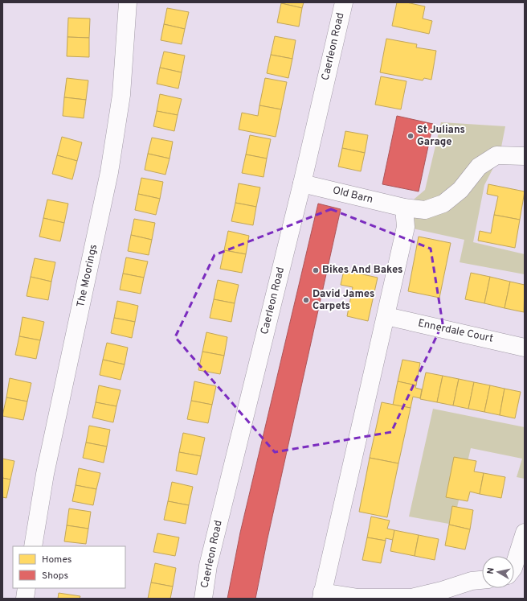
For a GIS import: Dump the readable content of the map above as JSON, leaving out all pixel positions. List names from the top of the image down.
{
  "streets": {
    "street": [
      "Caerleon Road",
      "Old Barn",
      "The Moorings",
      "Ennerdale Court"
    ]
  },
  "crossings": [
    ["Caerleon Road", "Old Barn"]
  ],
  "places": ["St Julians Garage", "Bikes And Bakes", "David James Carpets"],
  "legend": ["Homes", "Shops"],
  "north": "left"
}
